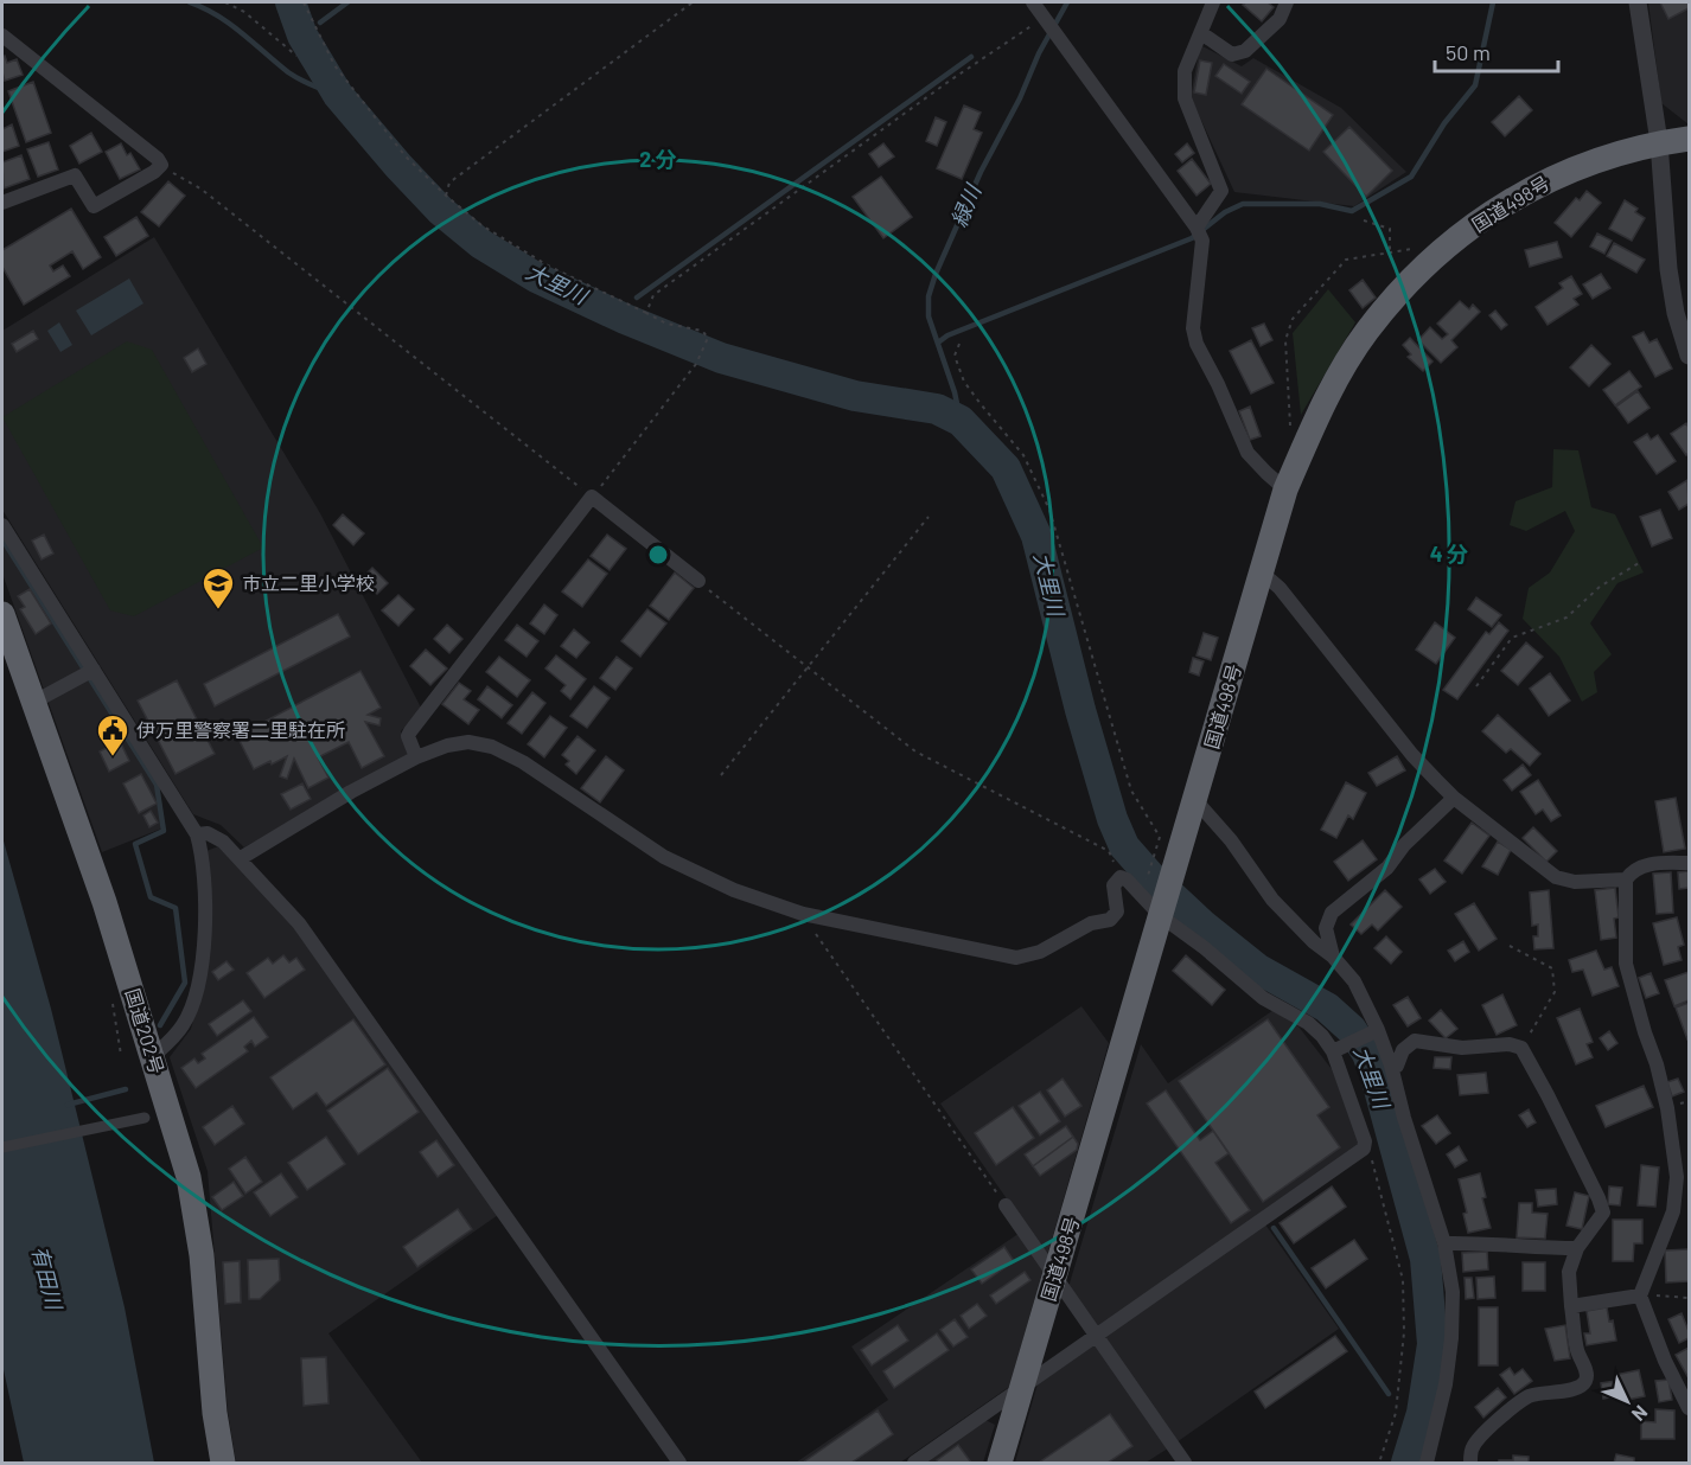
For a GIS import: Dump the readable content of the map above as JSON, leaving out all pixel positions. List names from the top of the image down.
{
  "streets": {
    "highway": ["国道498号", "国道202号"]
  },
  "water": ["緑川", "大里川", "有田川"],
  "places": {
    "school or university": ["市立二里小学校"],
    "public building": ["伊万里警察署二里駐在所"]
  },
  "scale_bar": "50 m",
  "north": "bottom right",
  "rings": ["2 分", "4 分"]
}
